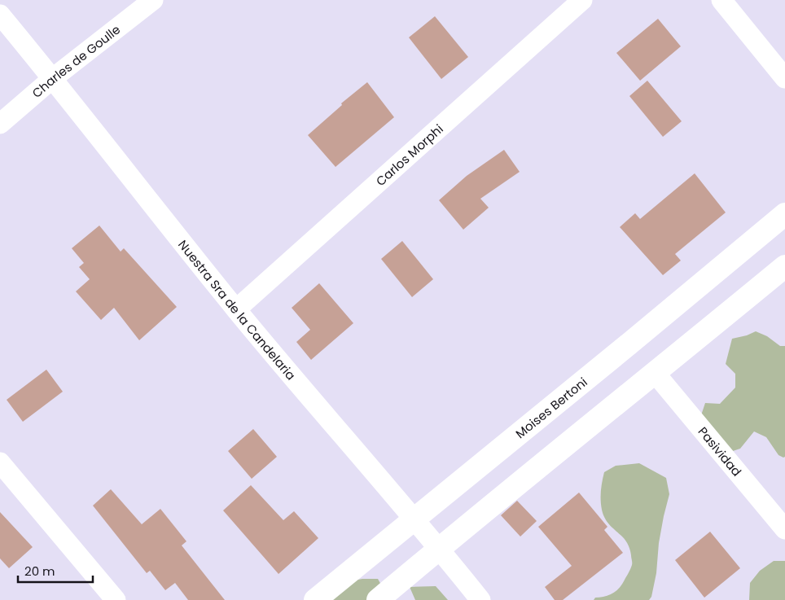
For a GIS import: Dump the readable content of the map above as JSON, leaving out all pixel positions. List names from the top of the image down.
{
  "streets": {
    "street": [
      "Charles de Goulle",
      "Carlos Morphi",
      "Nuestra Sra de la Candelaria",
      "Moises Bertoni",
      "Pasividad"
    ]
  },
  "crossings": [
    ["Charles de Goulle", "Nuestra Sra de la Candelaria"],
    ["Carlos Morphi", "Nuestra Sra de la Candelaria"],
    ["Nuestra Sra de la Candelaria", "Moises Bertoni"]
  ],
  "scale_bar": "20 m"
}
